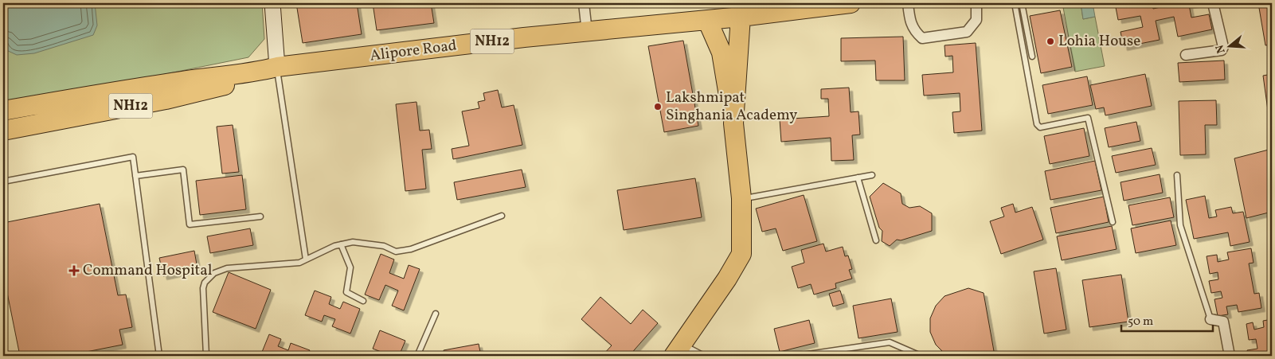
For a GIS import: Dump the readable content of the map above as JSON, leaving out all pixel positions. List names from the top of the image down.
{
  "streets": {
    "highway": ["NH12", "Alipore Road"]
  },
  "crossings": [
    ["NH12", "Alipore Road"]
  ],
  "places": {
    "other": ["Lohia House", "Lakshmipat Singhania Academy"],
    "health": ["Command Hospital"]
  },
  "scale_bar": "50 m",
  "north": "left"
}
